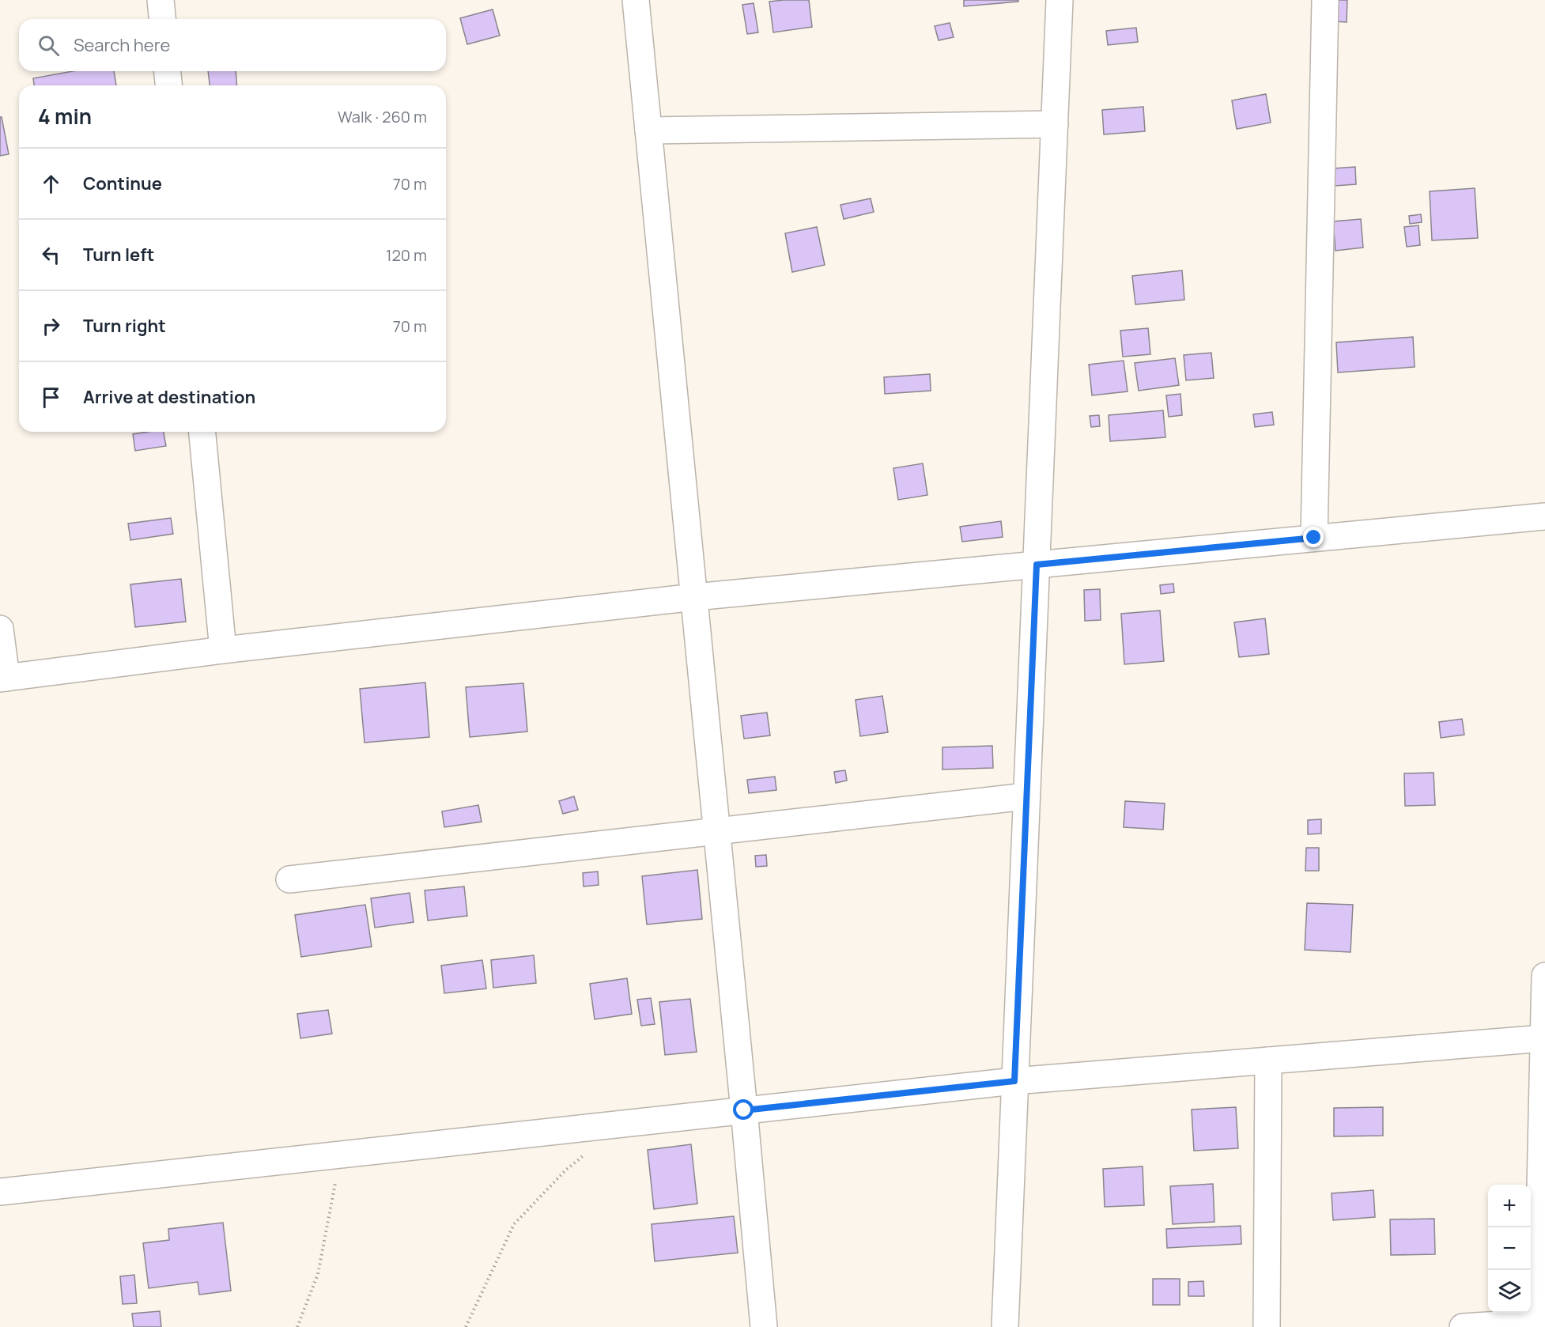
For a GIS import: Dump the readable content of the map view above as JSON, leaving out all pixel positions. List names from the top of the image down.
{
  "page": {
    "search": "Search here",
    "heading": ["4 min", "Walk · 260 m"],
    "list": [
      ["Continue", "70 m"],
      ["Turn left", "120 m"],
      ["Turn right", "70 m"],
      "Arrive at destination"
    ],
    "map_buttons": ["+", "−"]
  }
}
